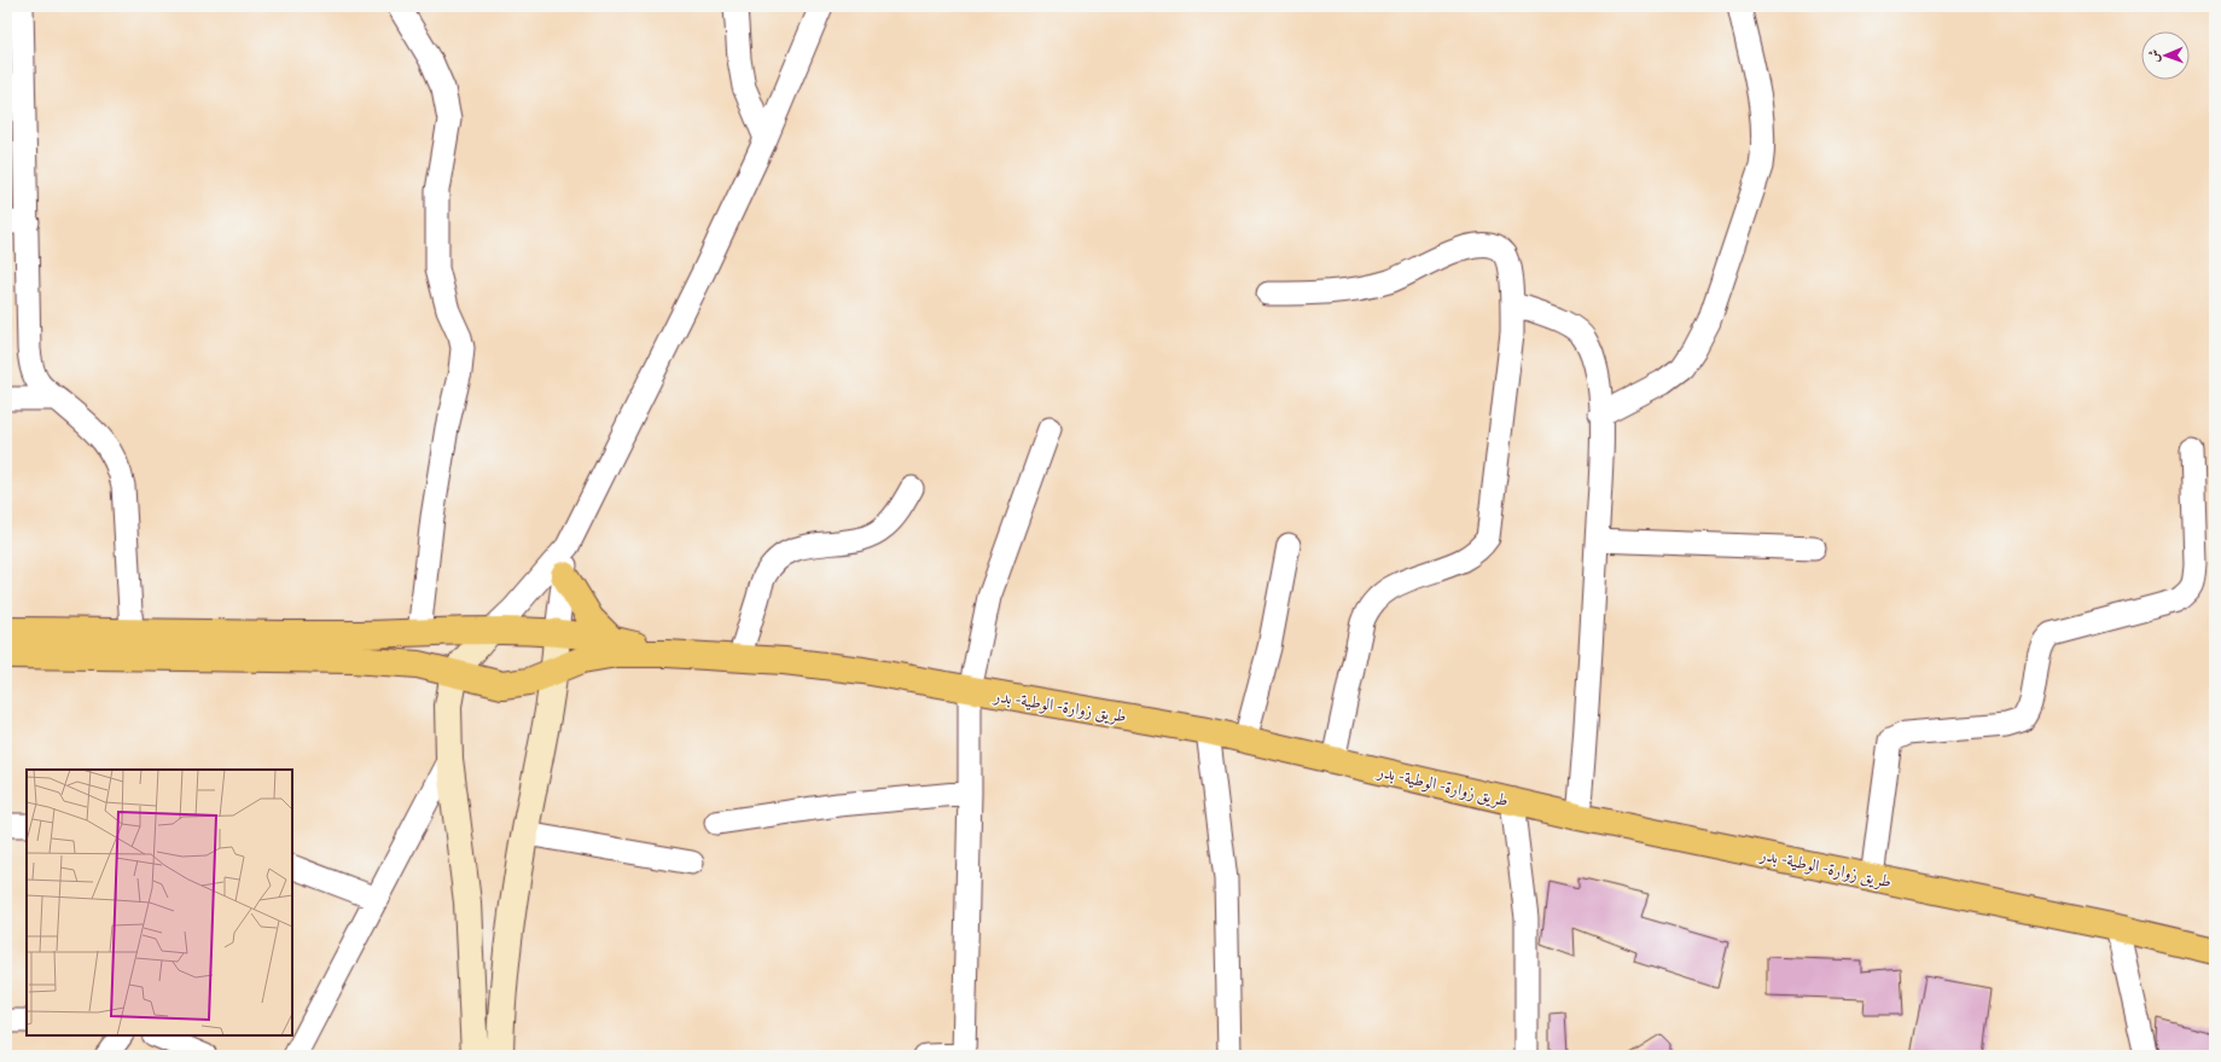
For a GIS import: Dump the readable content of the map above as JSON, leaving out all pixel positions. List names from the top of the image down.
{
  "streets": {
    "highway": ["طريق زوارة- الوطية- بدر"]
  },
  "north": "left"
}
